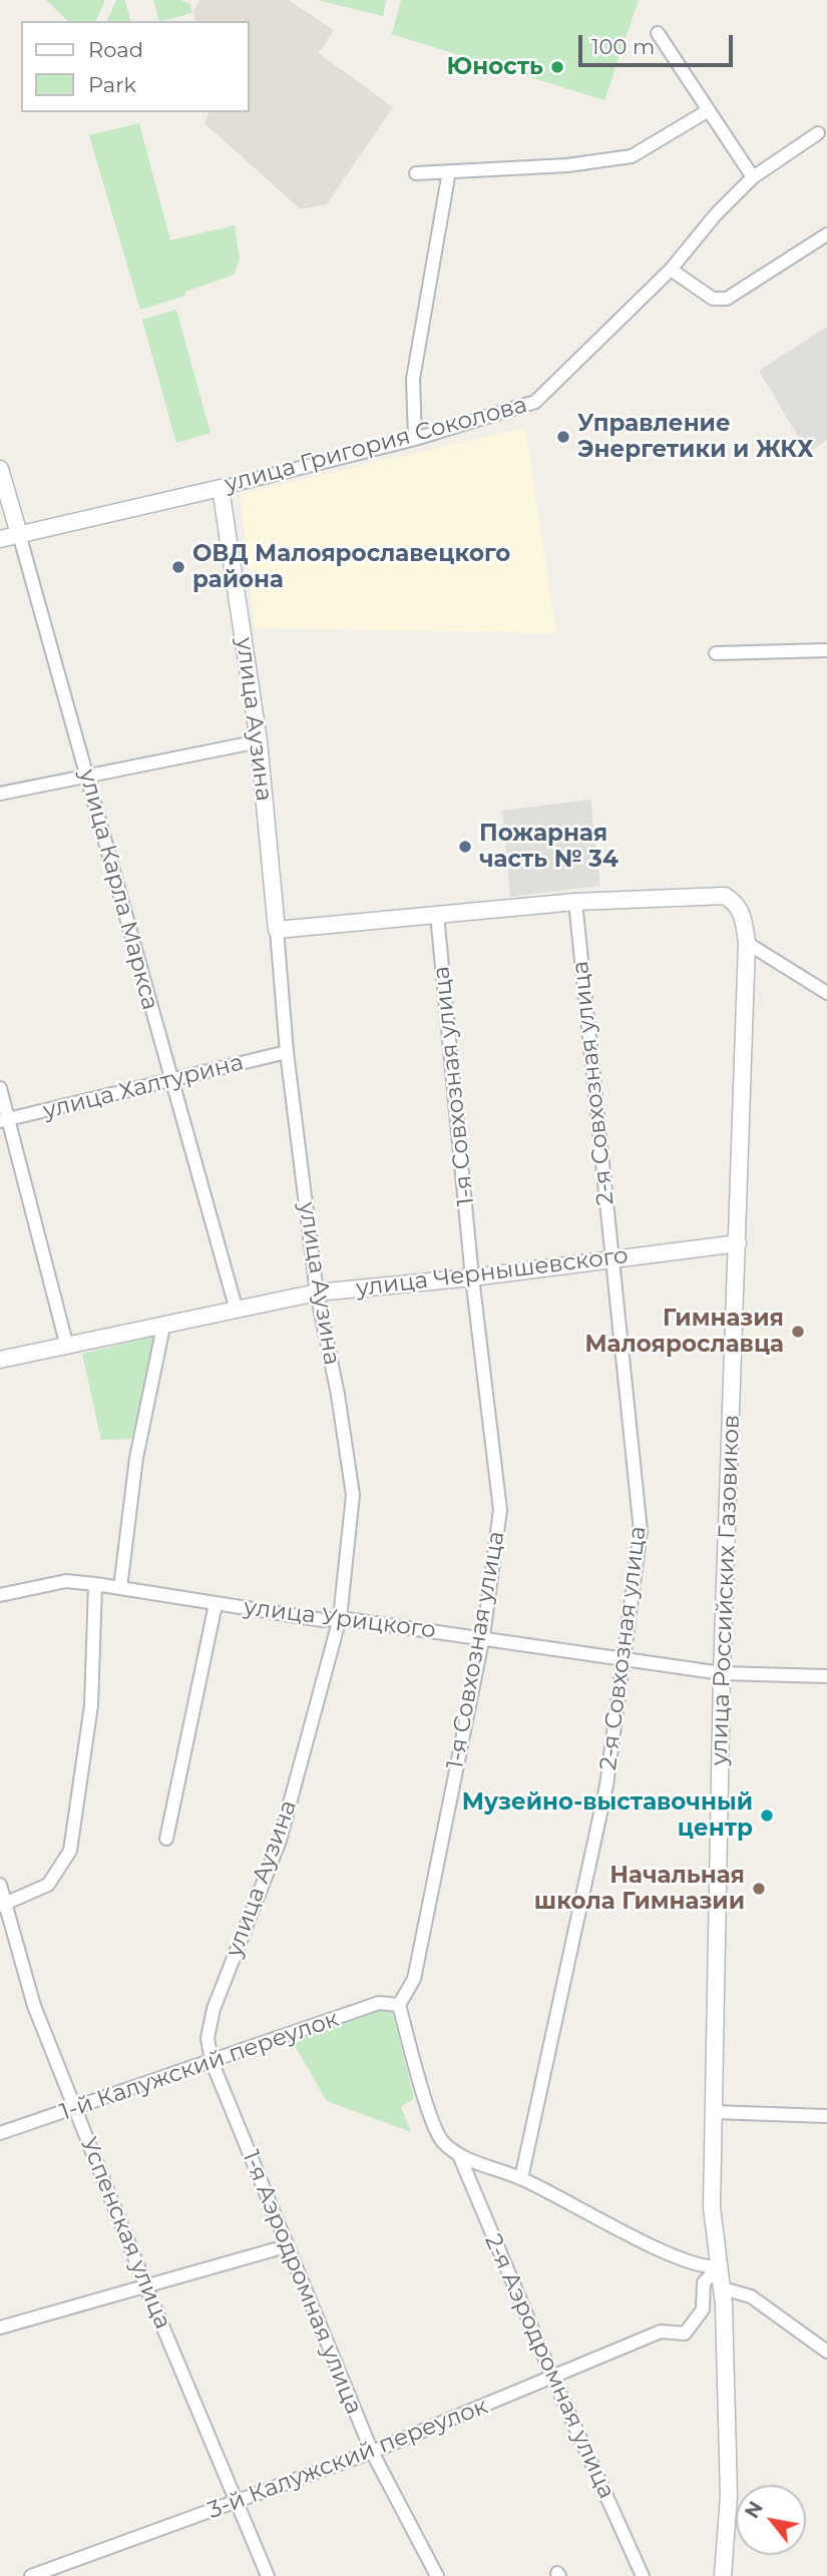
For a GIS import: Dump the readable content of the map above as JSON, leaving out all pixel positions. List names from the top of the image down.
{
  "streets": {
    "main road": [
      "улица Григория Соколова",
      "улица Аузина",
      "улица Карла Маркса",
      "улица Чернышевского",
      "улица Российских Газовиков"
    ],
    "street": [
      "2-я Совхозная улица",
      "1-я Совхозная улица",
      "улица Халтурина",
      "улица Урицкого",
      "1-й Калужский переулок",
      "Успенская улица",
      "1-я Аэродромная улица",
      "2-я Аэродромная улица",
      "3-й Калужский переулок"
    ]
  },
  "crossings": [
    ["улица Григория Соколова", "улица Аузина"],
    ["улица Григория Соколова", "улица Карла Маркса"],
    ["улица Аузина", "улица Халтурина"],
    ["улица Аузина", "улица Чернышевского"],
    ["улица Аузина", "улица Урицкого"],
    ["улица Аузина", "1-й Калужский переулок"],
    ["улица Аузина", "1-я Аэродромная улица"],
    ["улица Карла Маркса", "улица Халтурина"],
    ["улица Карла Маркса", "улица Чернышевского"],
    ["2-я Совхозная улица", "улица Чернышевского"],
    ["2-я Совхозная улица", "улица Российских Газовиков"],
    ["2-я Совхозная улица", "улица Урицкого"],
    ["1-я Совхозная улица", "улица Чернышевского"],
    ["1-я Совхозная улица", "улица Урицкого"],
    ["1-я Совхозная улица", "1-й Калужский переулок"],
    ["улица Чернышевского", "улица Российских Газовиков"],
    ["улица Российских Газовиков", "улица Урицкого"],
    ["улица Российских Газовиков", "3-й Калужский переулок"],
    ["1-й Калужский переулок", "Успенская улица"],
    ["1-й Калужский переулок", "1-я Аэродромная улица"],
    ["Успенская улица", "3-й Калужский переулок"],
    ["1-я Аэродромная улица", "3-й Калужский переулок"],
    ["2-я Аэродромная улица", "3-й Калужский переулок"]
  ],
  "places": [
    "Юность",
    "Управление Энергетики и ЖКХ",
    "ОВД Малоярославецкого района",
    "Пожарная часть № 34",
    "Гимназия Малоярославца",
    "Музейно-выставочный центр",
    "Начальная школа Гимназии"
  ],
  "legend": ["Road", "Park"],
  "scale_bar": "100 m",
  "north": "top left"
}
